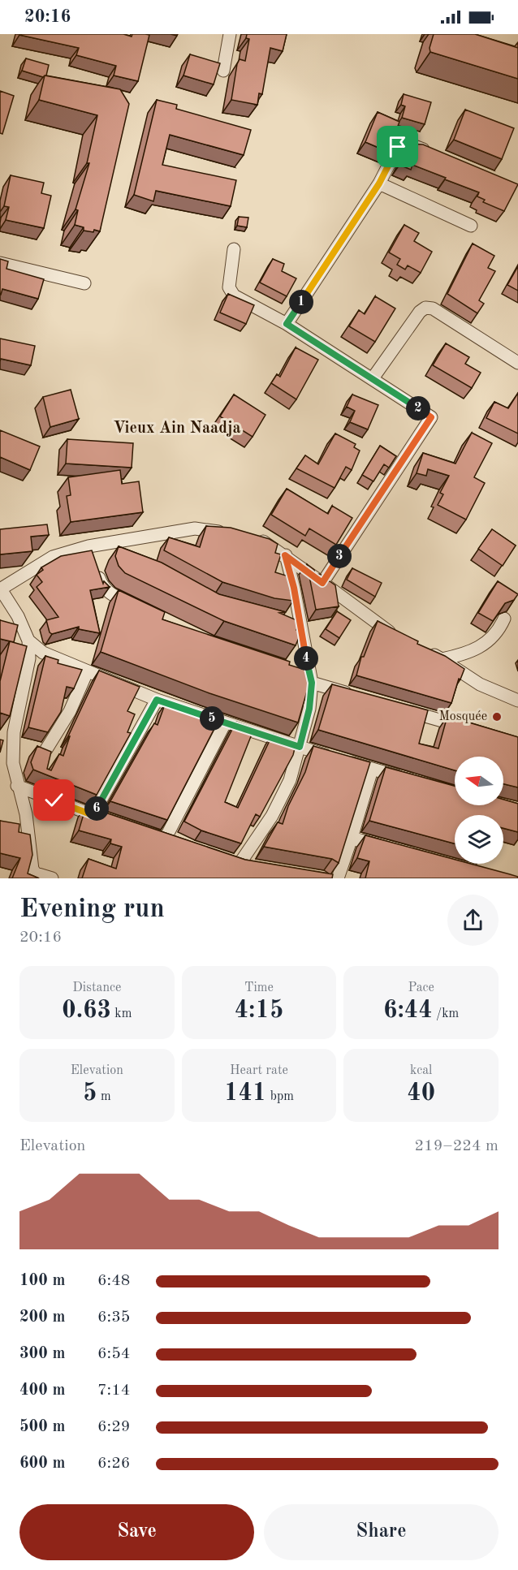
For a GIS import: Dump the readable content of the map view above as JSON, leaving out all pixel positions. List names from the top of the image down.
{
  "districts": ["Vieux Ain Naadja"],
  "places": ["Mosquée"],
  "north": "left",
  "page": {
    "status": "20:16",
    "pins": [
      "1",
      "2",
      "3",
      "4",
      "5",
      "6"
    ],
    "heading": ["Evening run", "20:16"],
    "stats": [
      ["Distance", "0.63 km"],
      ["Time", "4:15"],
      ["Pace", "6:44 /km"],
      ["Elevation", "5 m"],
      ["Heart rate", "141 bpm"],
      ["kcal", "40"]
    ],
    "chart": ["Elevation", "219–224 m"],
    "list": [
      {
        "name": "100 m",
        "note": "6:48"
      },
      {
        "name": "200 m",
        "note": "6:35"
      },
      {
        "name": "300 m",
        "note": "6:54"
      },
      {
        "name": "400 m",
        "note": "7:14"
      },
      {
        "name": "500 m",
        "note": "6:29"
      },
      {
        "name": "600 m",
        "note": "6:26"
      }
    ],
    "buttons": ["Save", "Share"]
  }
}
